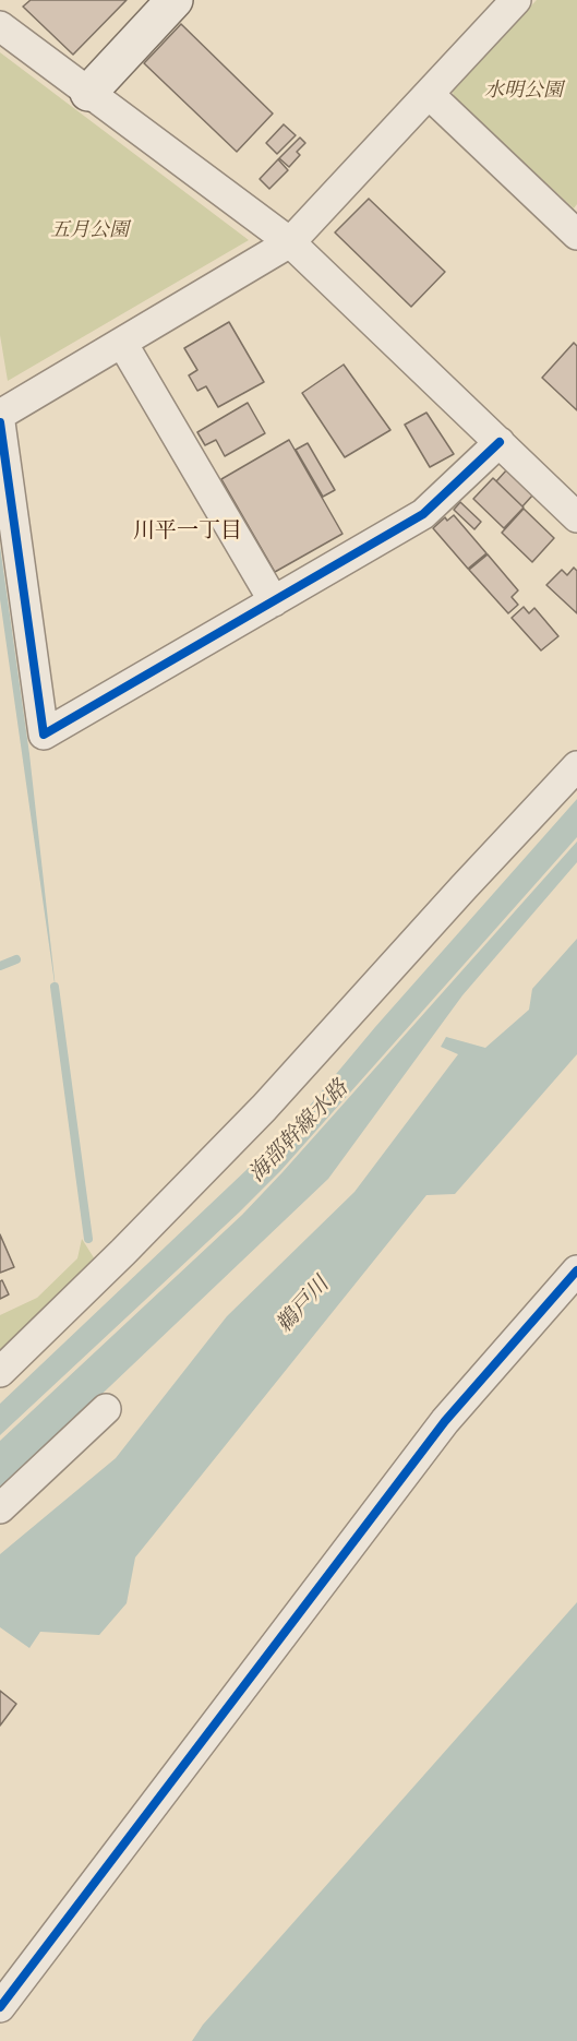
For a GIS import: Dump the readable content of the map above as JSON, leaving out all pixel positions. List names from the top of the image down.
{
  "districts": ["川平一丁目"],
  "water": ["海部幹線水路", "鵜戸川"],
  "parks": ["水明公園", "五月公園"]
}
